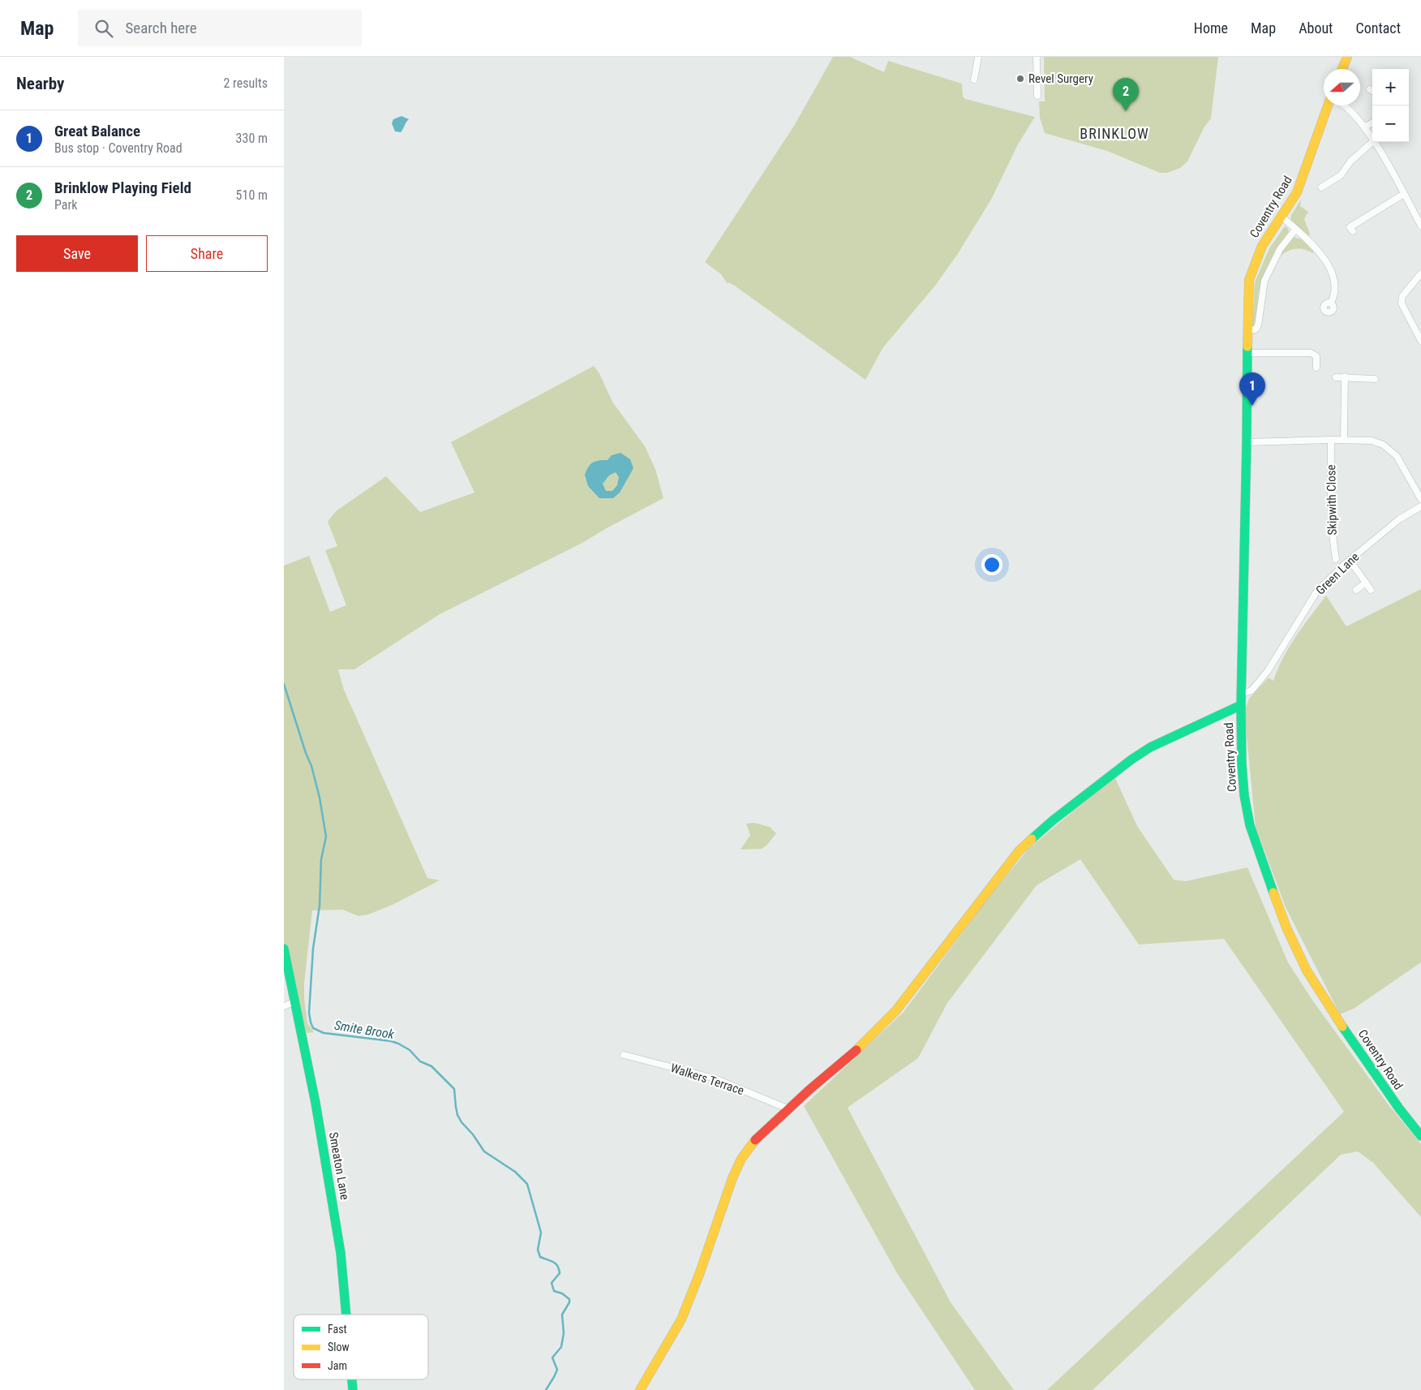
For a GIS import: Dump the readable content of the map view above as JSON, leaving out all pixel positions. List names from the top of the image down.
{
  "streets": {
    "main road": ["Coventry Road", "Smeaton Lane"],
    "street": ["Skipwith Close", "Green Lane", "Walkers Terrace"]
  },
  "crossings": [
    ["Coventry Road", "Green Lane"]
  ],
  "districts": ["BRINKLOW"],
  "water": ["Smite Brook"],
  "places": ["Revel Surgery"],
  "legend": ["Fast", "Slow", "Jam"],
  "north": "left",
  "page": {
    "header": "Map",
    "search": "Search here",
    "nav": [
      "Home",
      "Map",
      "About",
      "Contact"
    ],
    "heading": ["Nearby", "2 results"],
    "map_buttons": ["+", "−"],
    "pins": ["2", "1"],
    "list": [
      {
        "mark": "1",
        "name": "Great Balance",
        "note": "Bus stop · Coventry Road",
        "value": "330 m"
      },
      {
        "mark": "2",
        "name": "Brinklow Playing Field",
        "note": "Park",
        "value": "510 m"
      }
    ],
    "buttons": ["Save", "Share"]
  }
}
